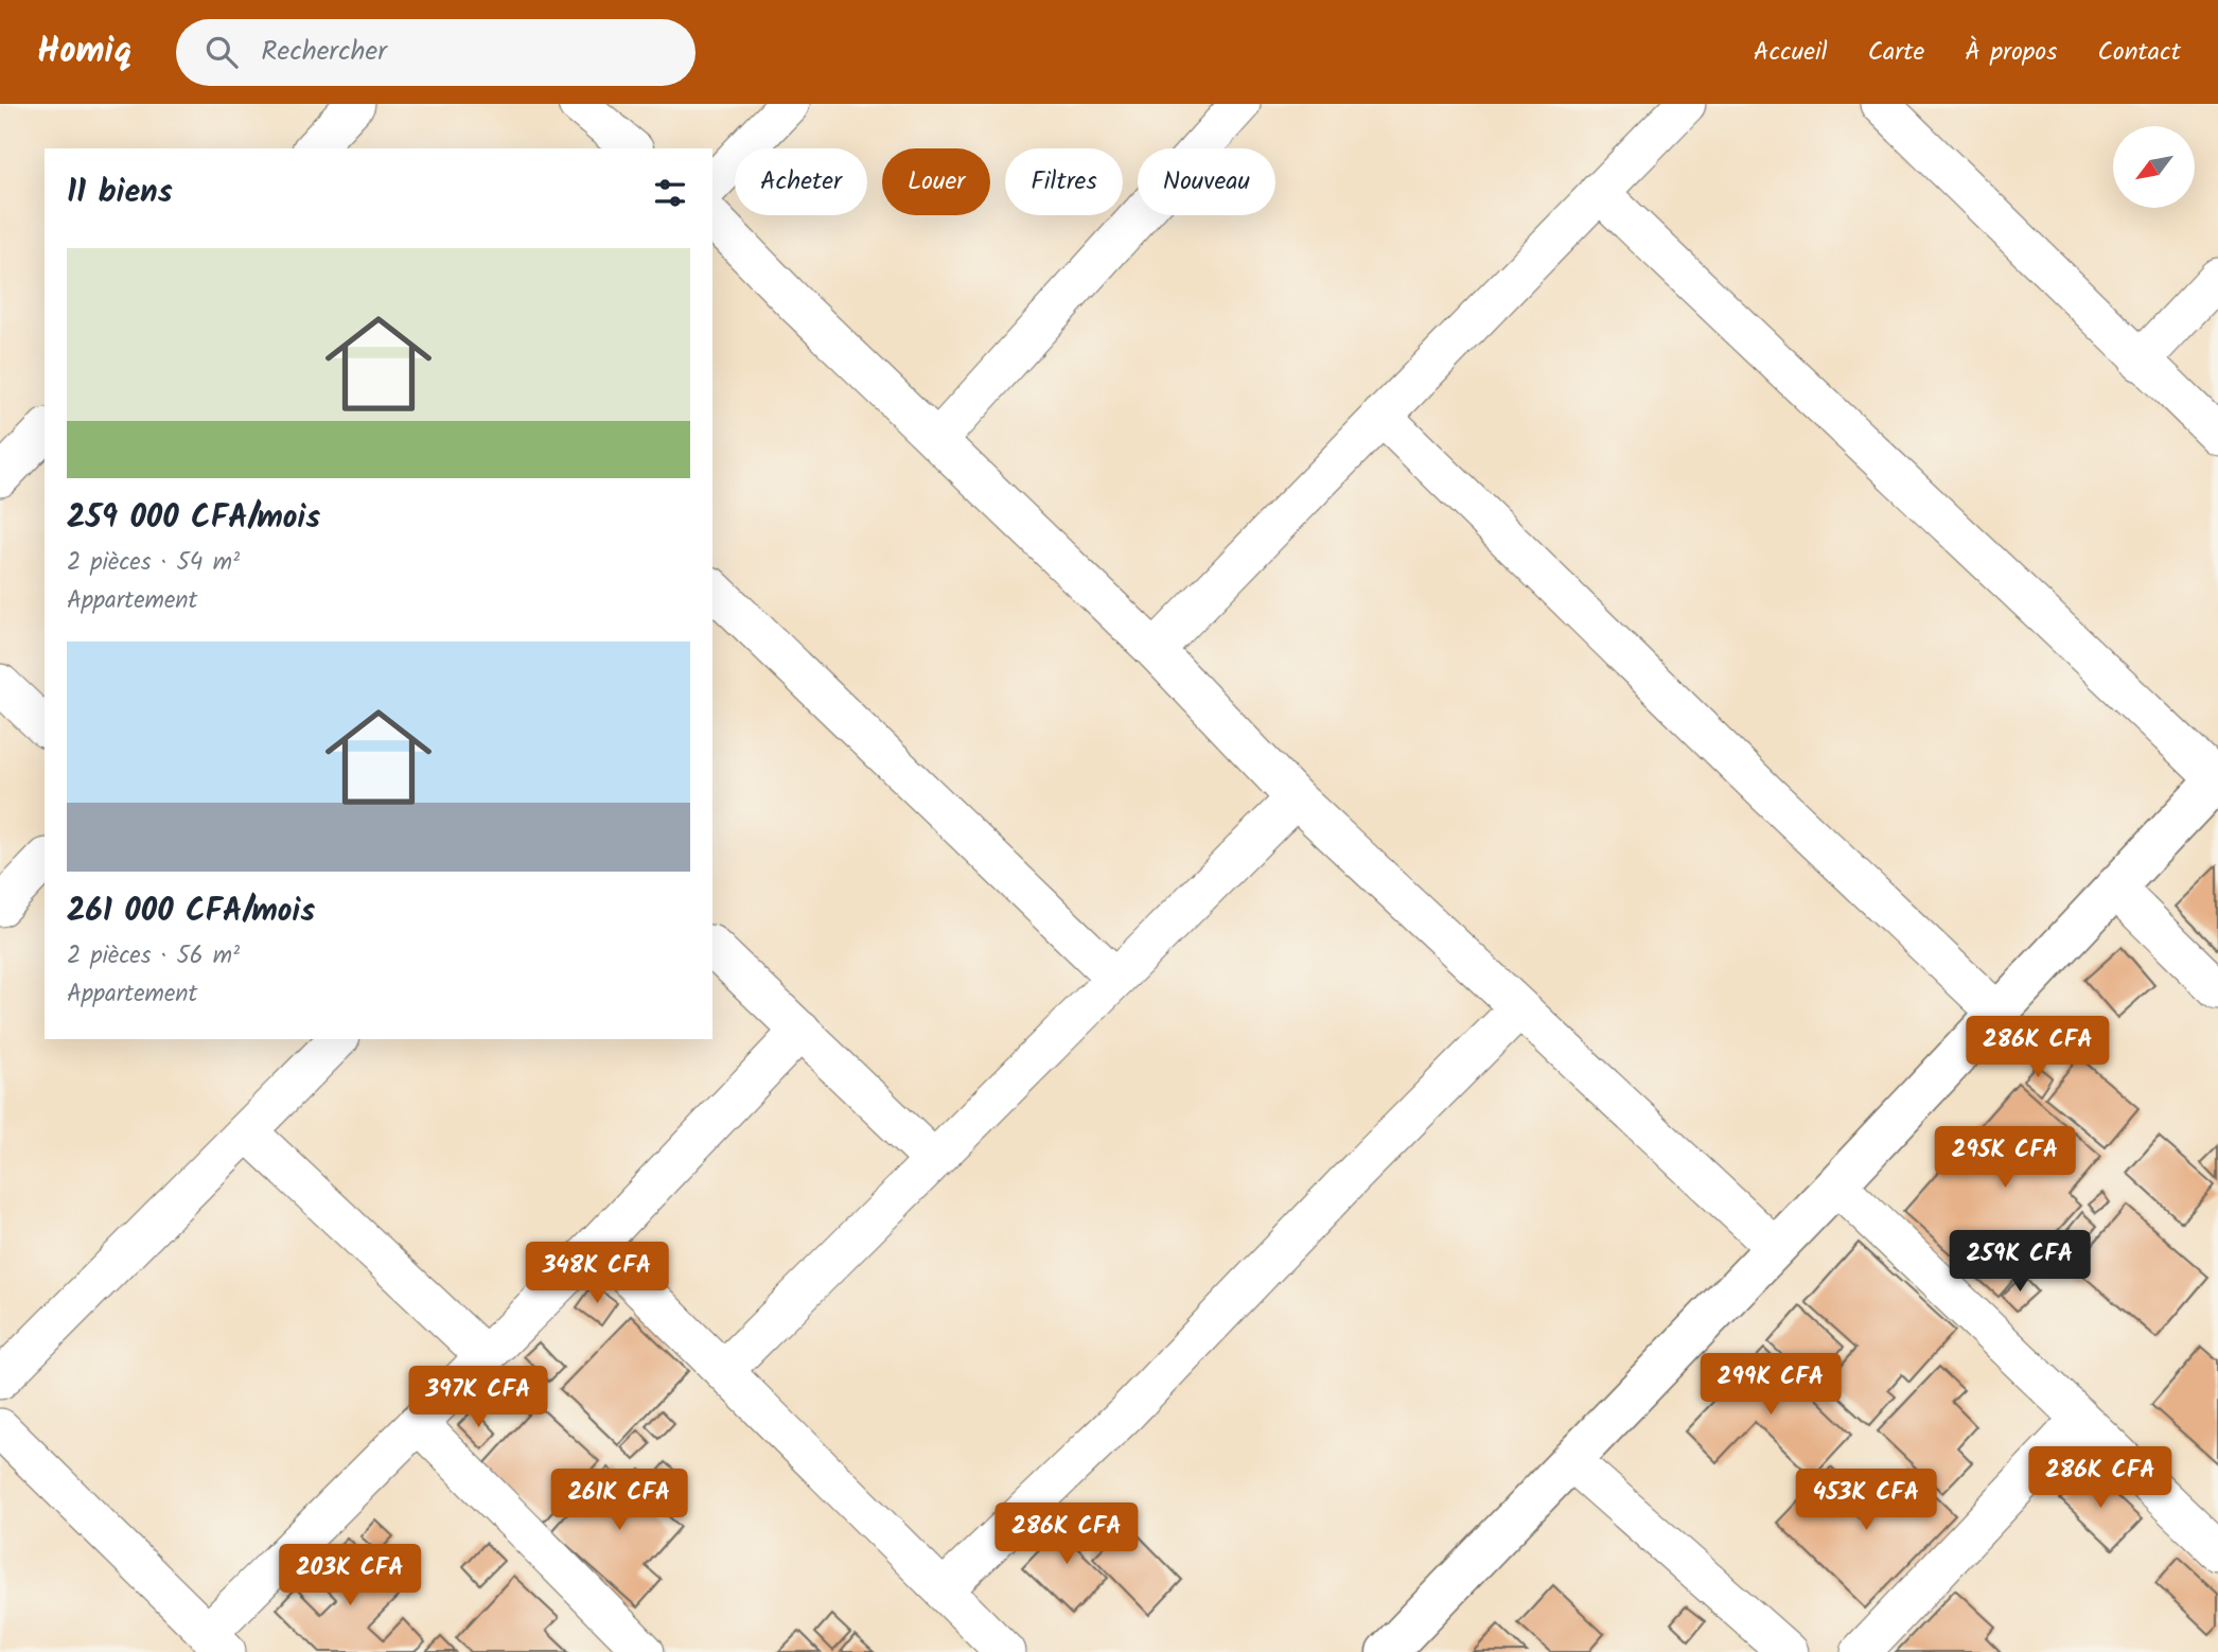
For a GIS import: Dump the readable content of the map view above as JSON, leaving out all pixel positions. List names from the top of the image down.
{
  "north": "bottom left",
  "page": {
    "header": "Homiq",
    "search": "Rechercher",
    "nav": [
      "Accueil",
      "Carte",
      "À propos",
      "Contact"
    ],
    "chip": [
      "Acheter",
      "Louer",
      "Filtres",
      "Nouveau"
    ],
    "heading": "11 biens",
    "list": [
      {
        "name": "259 000 CFA/mois",
        "note": "2 pièces · 54 m² · Appartement"
      },
      {
        "name": "261 000 CFA/mois",
        "note": "2 pièces · 56 m² · Appartement"
      }
    ],
    "price": [
      "286K CFA",
      "295K CFA",
      "259K CFA",
      "348K CFA",
      "299K CFA",
      "397K CFA",
      "286K CFA",
      "261K CFA",
      "453K CFA",
      "286K CFA",
      "203K CFA"
    ]
  }
}
